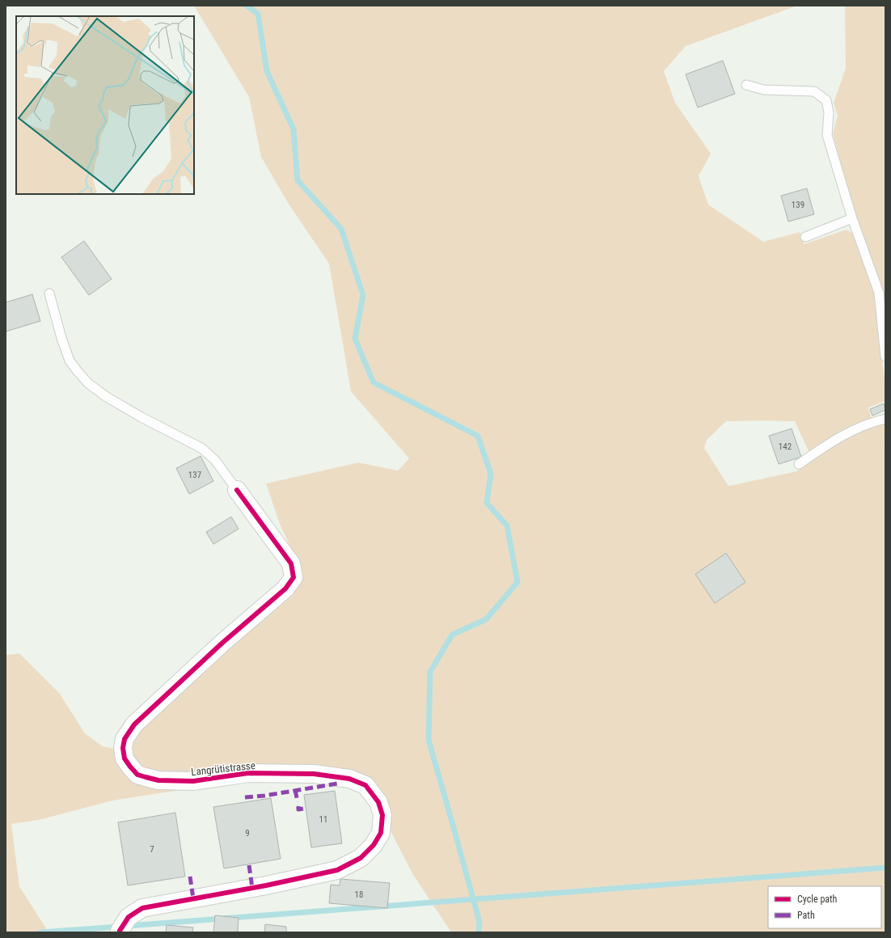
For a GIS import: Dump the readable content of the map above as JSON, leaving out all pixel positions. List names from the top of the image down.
{
  "streets": {
    "street": ["Langrütistrasse"]
  },
  "house_numbers": [
    "139",
    "142",
    "137",
    "11",
    "9",
    "7",
    "18"
  ],
  "legend": ["Cycle path", "Path"]
}
